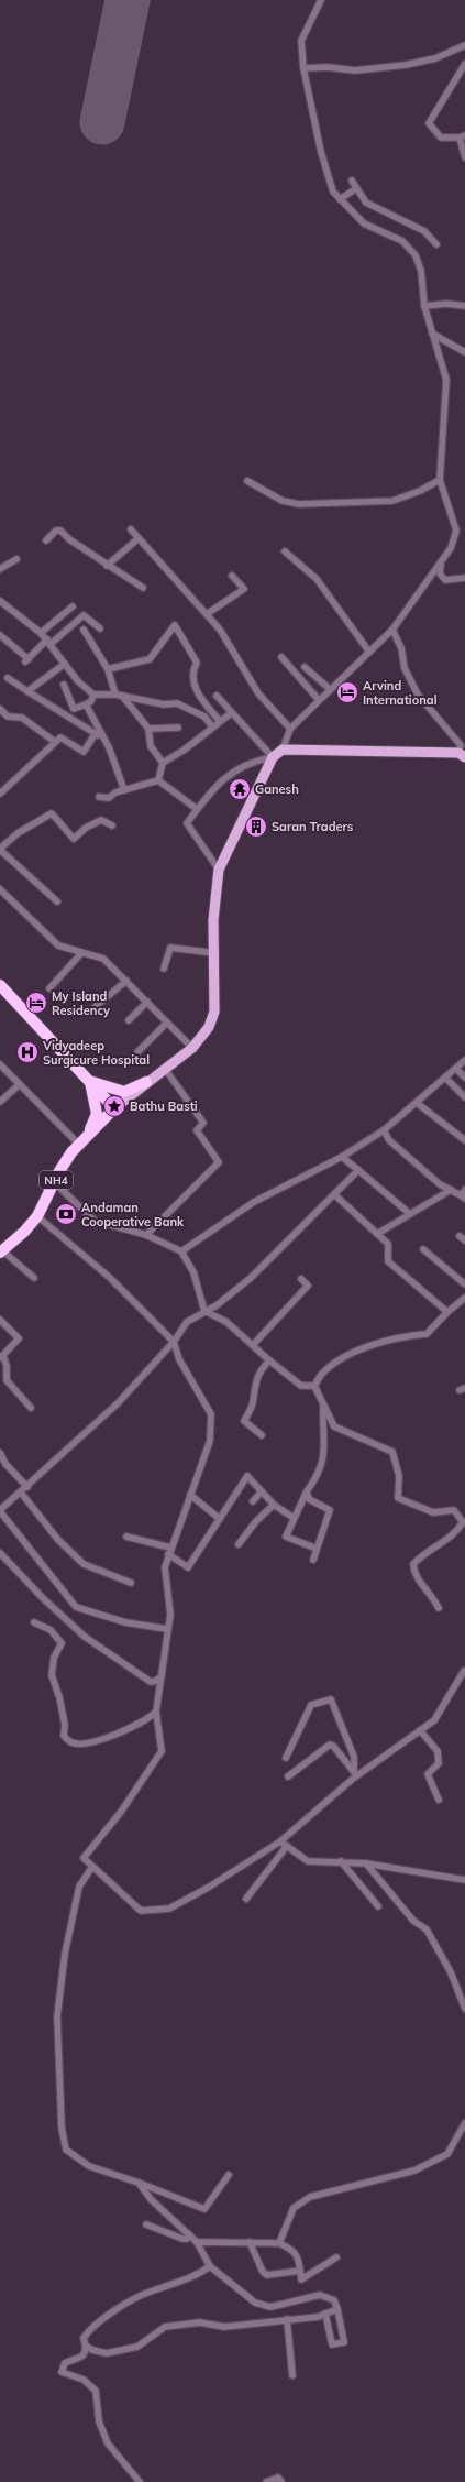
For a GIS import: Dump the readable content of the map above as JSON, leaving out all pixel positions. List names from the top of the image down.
{
  "streets": {
    "highway": ["NH4"]
  },
  "places": {
    "hotel": ["Arvind International", "My Island Residency"],
    "temple": ["Ganesh"],
    "building": ["Saran Traders"],
    "hospital": ["Vidyadeep Surgicure Hospital"],
    "place": ["Bathu Basti"],
    "bank": ["Andaman Cooperative Bank"]
  }
}
